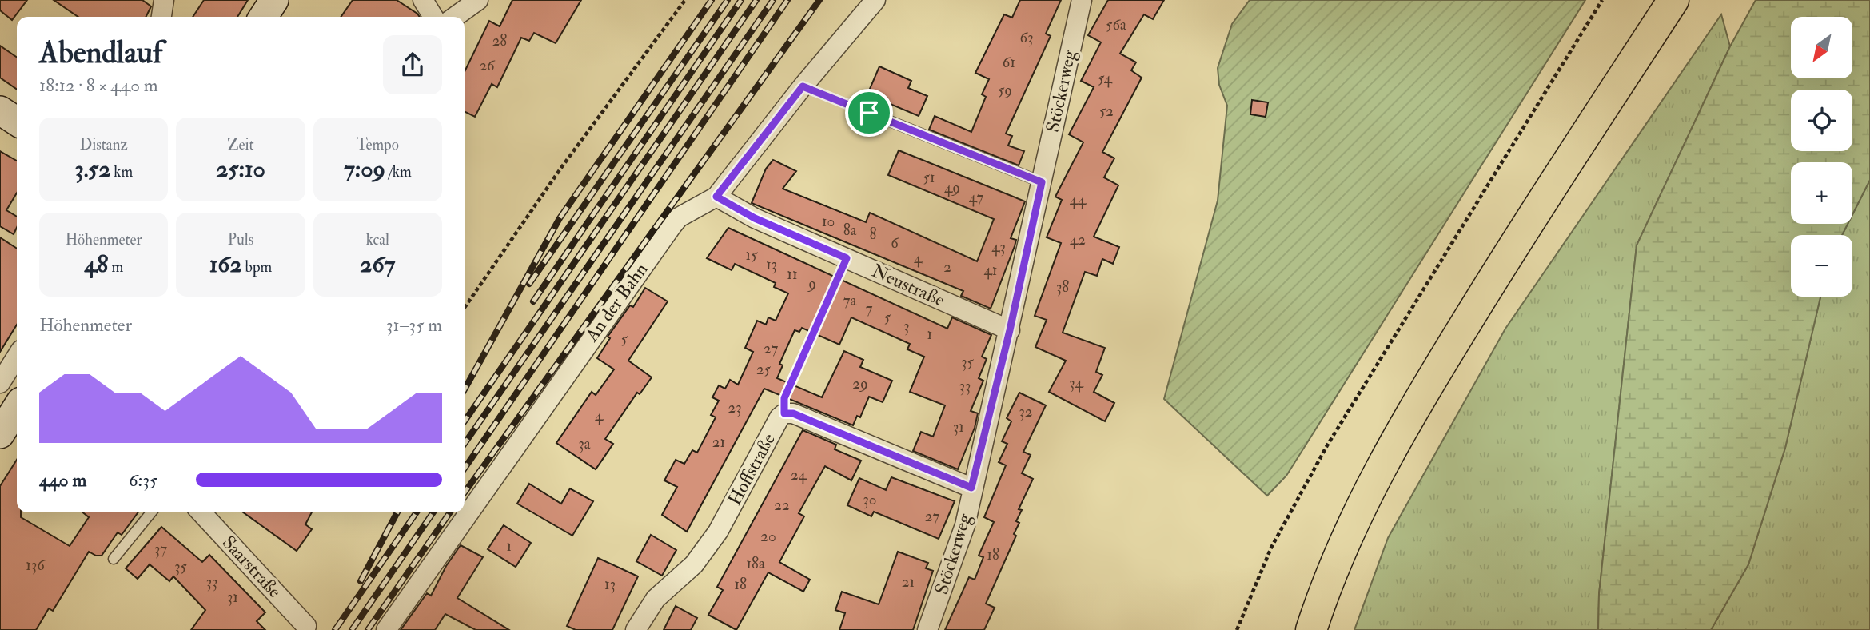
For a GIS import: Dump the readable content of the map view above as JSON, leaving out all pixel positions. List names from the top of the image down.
{
  "streets": {
    "street": [
      "Stöckerweg",
      "Neustraße",
      "An der Bahn",
      "Hoffstraße",
      "Saarstraße"
    ]
  },
  "crossings": [
    ["Stöckerweg", "Neustraße"],
    ["Stöckerweg", "Hoffstraße"],
    ["Neustraße", "An der Bahn"]
  ],
  "house_numbers": [
    "56a",
    "63",
    "28",
    "61",
    "26",
    "54",
    "59",
    "52",
    "51",
    "49",
    "47",
    "44",
    "10",
    "8a",
    "8",
    "42",
    "6",
    "43",
    "15",
    "4",
    "13",
    "2",
    "41",
    "11",
    "9",
    "38",
    "7a",
    "7",
    "5",
    "3",
    "1",
    "5",
    "27",
    "35",
    "25",
    "34",
    "29",
    "33",
    "23",
    "32",
    "4",
    "31",
    "21",
    "3a",
    "24",
    "30",
    "22",
    "27",
    "20",
    "1",
    "37",
    "18",
    "18a",
    "136",
    "35",
    "33",
    "21",
    "13",
    "18",
    "31"
  ],
  "north": "bottom left",
  "page": {
    "map_buttons": ["+", "−"],
    "heading": ["Abendlauf", "18:12 · 8 × 440 m"],
    "stats": [
      ["Distanz", "3.52 km"],
      ["Zeit", "25:10"],
      ["Tempo", "7:09 /km"],
      ["Höhenmeter", "48 m"],
      ["Puls", "162 bpm"],
      ["kcal", "267"]
    ],
    "chart": ["Höhenmeter", "31–35 m"],
    "list": [
      {
        "name": "440 m",
        "note": "6:35"
      }
    ]
  }
}
